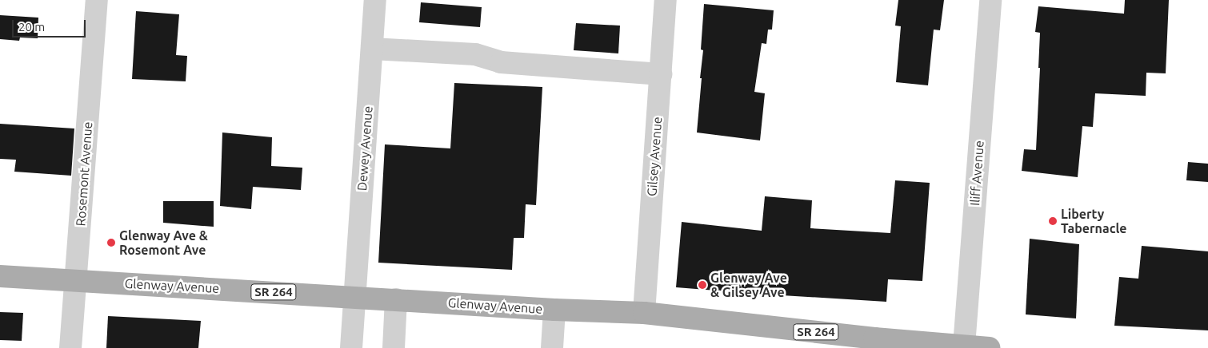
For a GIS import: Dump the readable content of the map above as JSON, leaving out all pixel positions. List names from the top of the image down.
{
  "streets": {
    "main road": ["Glenway Avenue", "SR 264"],
    "street": [
      "Dewey Avenue",
      "Gilsey Avenue",
      "Iliff Avenue",
      "Rosemont Avenue"
    ]
  },
  "crossings": [
    ["Dewey Avenue", "Glenway Avenue"],
    ["Gilsey Avenue", "Glenway Avenue"],
    ["Iliff Avenue", "Glenway Avenue"],
    ["Rosemont Avenue", "Glenway Avenue"]
  ],
  "places": ["Liberty Tabernacle", "Glenway Ave & Rosemont Ave", "Glenway Ave & Gilsey Ave"],
  "scale_bar": "20 m"
}
